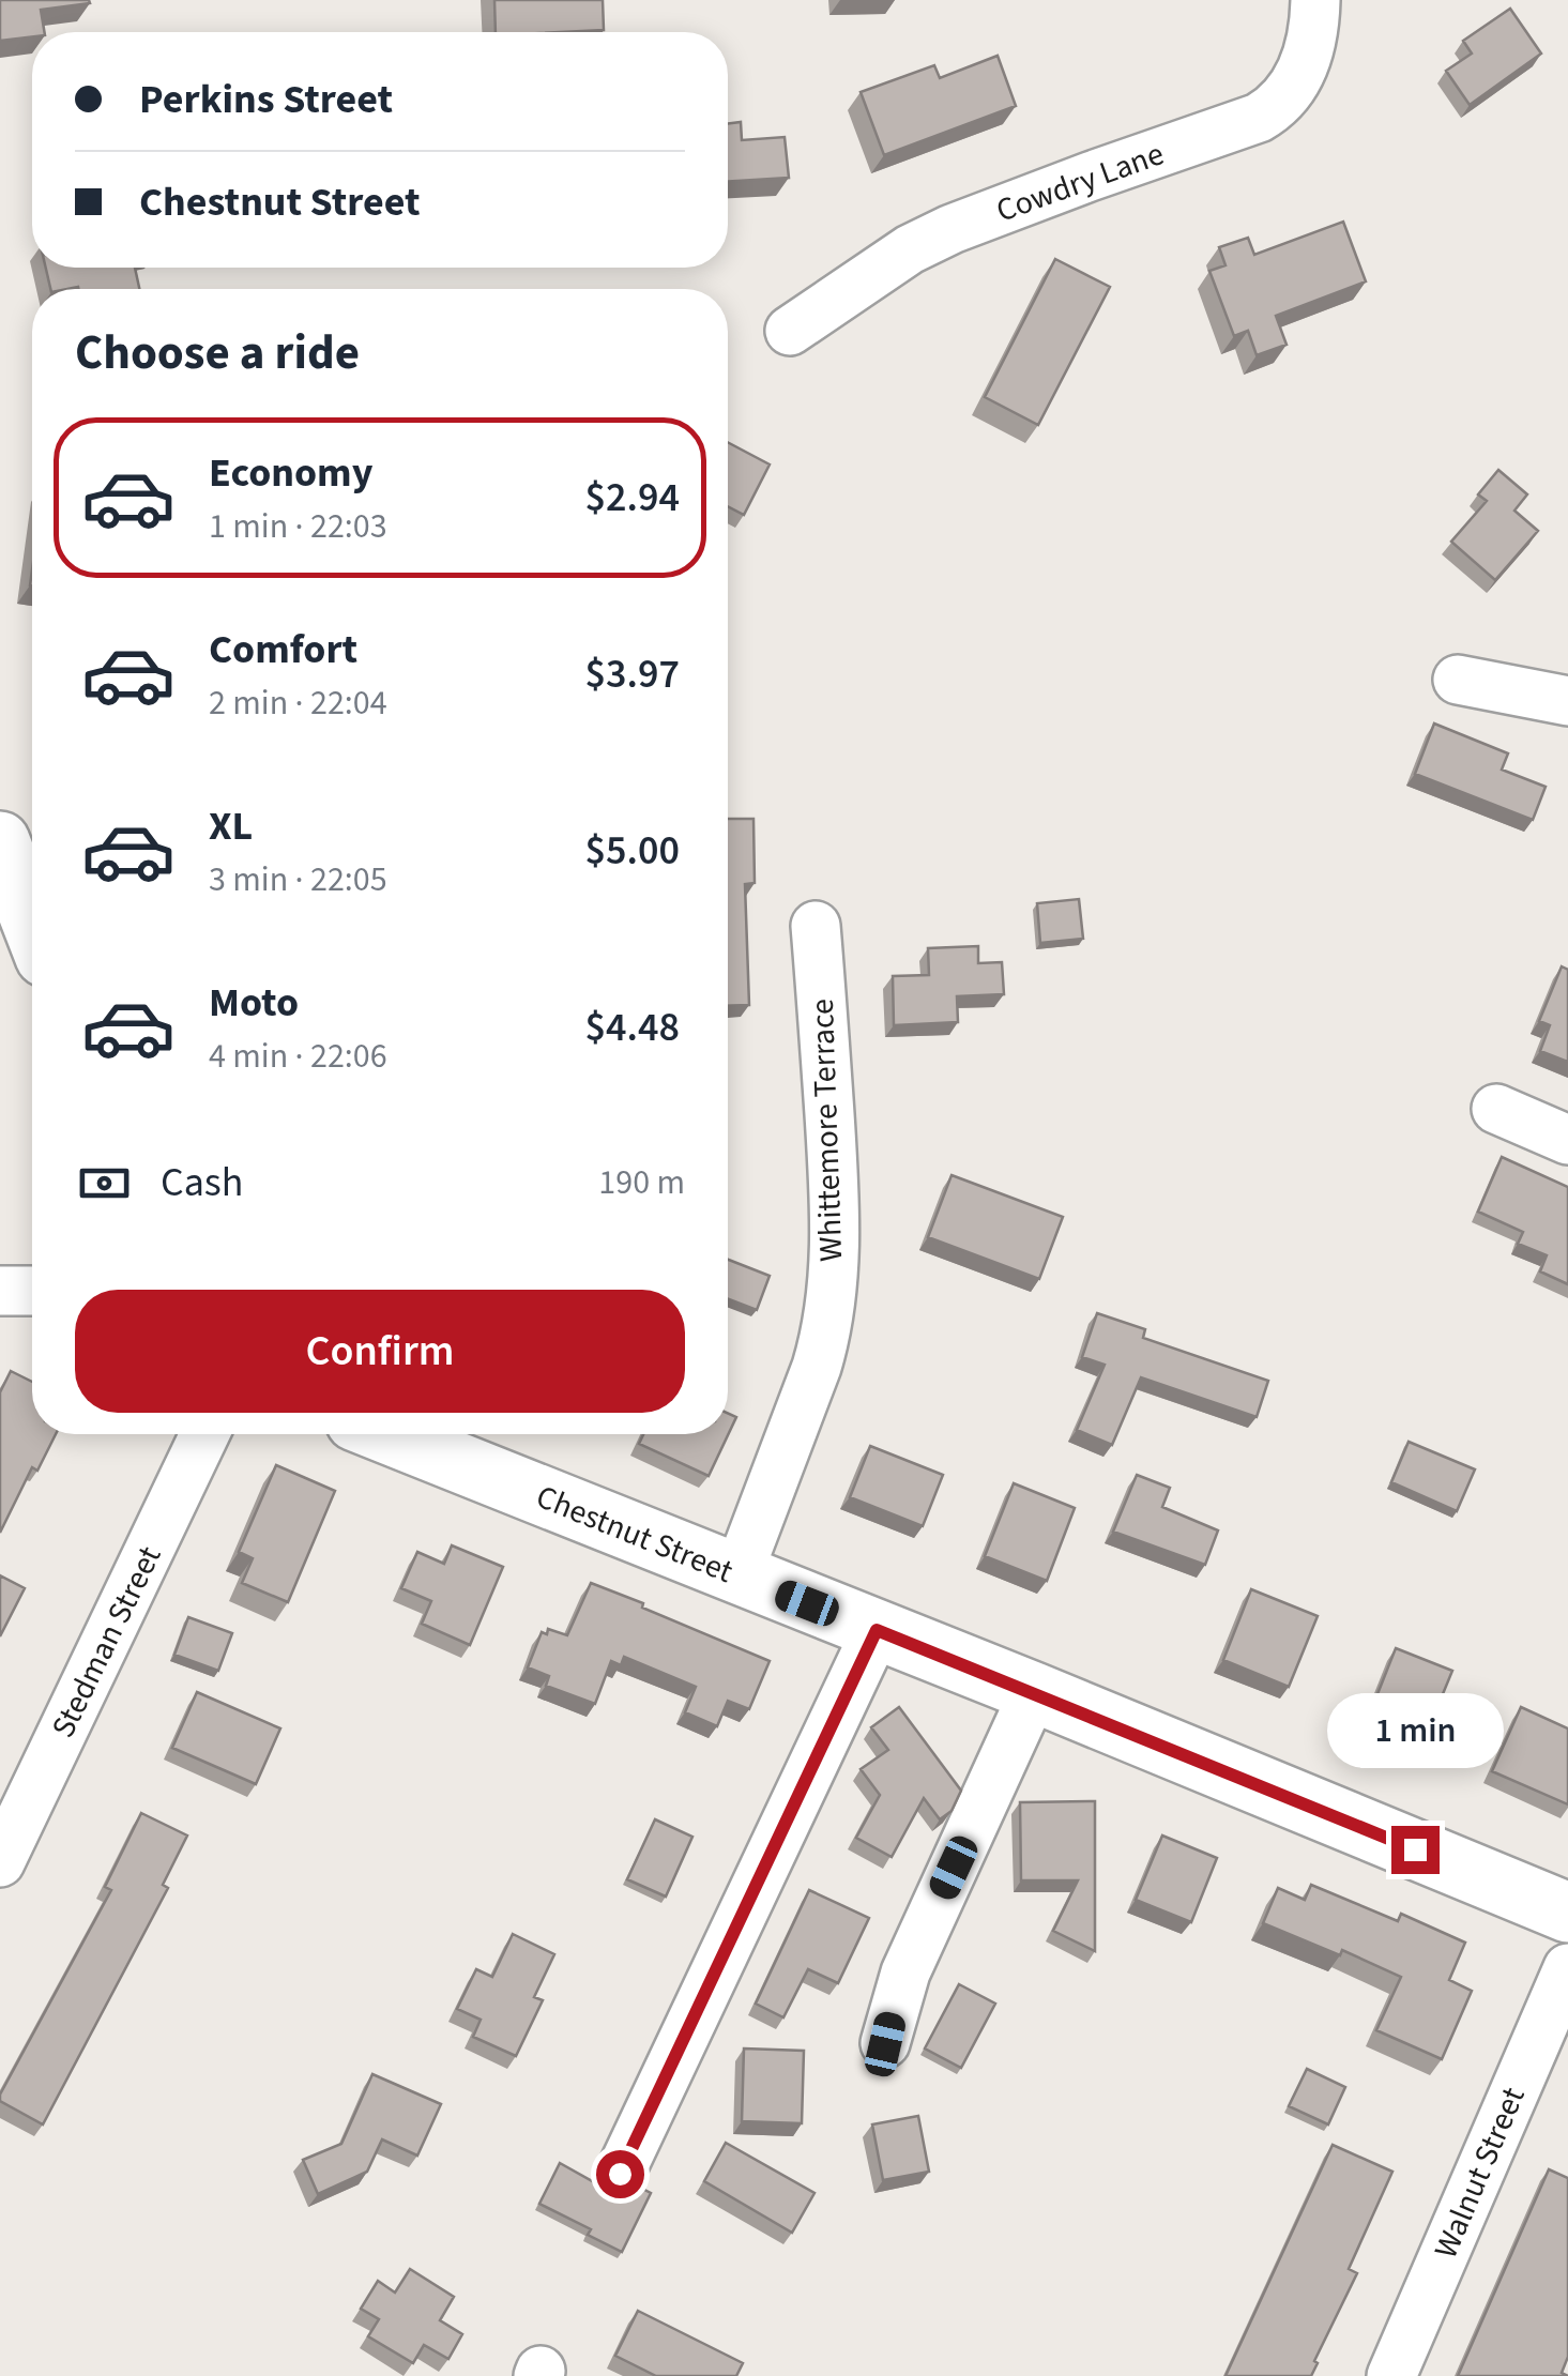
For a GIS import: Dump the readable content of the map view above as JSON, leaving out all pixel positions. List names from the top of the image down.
{
  "streets": {
    "street": [
      "Cowdry Lane",
      "Whittemore Terrace",
      "Chestnut Street",
      "Stedman Street",
      "Walnut Street"
    ]
  },
  "crossings": [
    ["Whittemore Terrace", "Chestnut Street"]
  ],
  "page": {
    "banner": ["Perkins Street", "Chestnut Street"],
    "heading": "Choose a ride",
    "list": [
      {
        "name": "Economy",
        "note": "1 min · 22:03",
        "value": "$2.94"
      },
      {
        "name": "Comfort",
        "note": "2 min · 22:04",
        "value": "$3.97"
      },
      {
        "name": "XL",
        "note": "3 min · 22:05",
        "value": "$5.00"
      },
      {
        "name": "Moto",
        "note": "4 min · 22:06",
        "value": "$4.48"
      }
    ],
    "pay": ["Cash", "190 m"],
    "buttons": "Confirm",
    "bubble": "1 min"
  }
}
